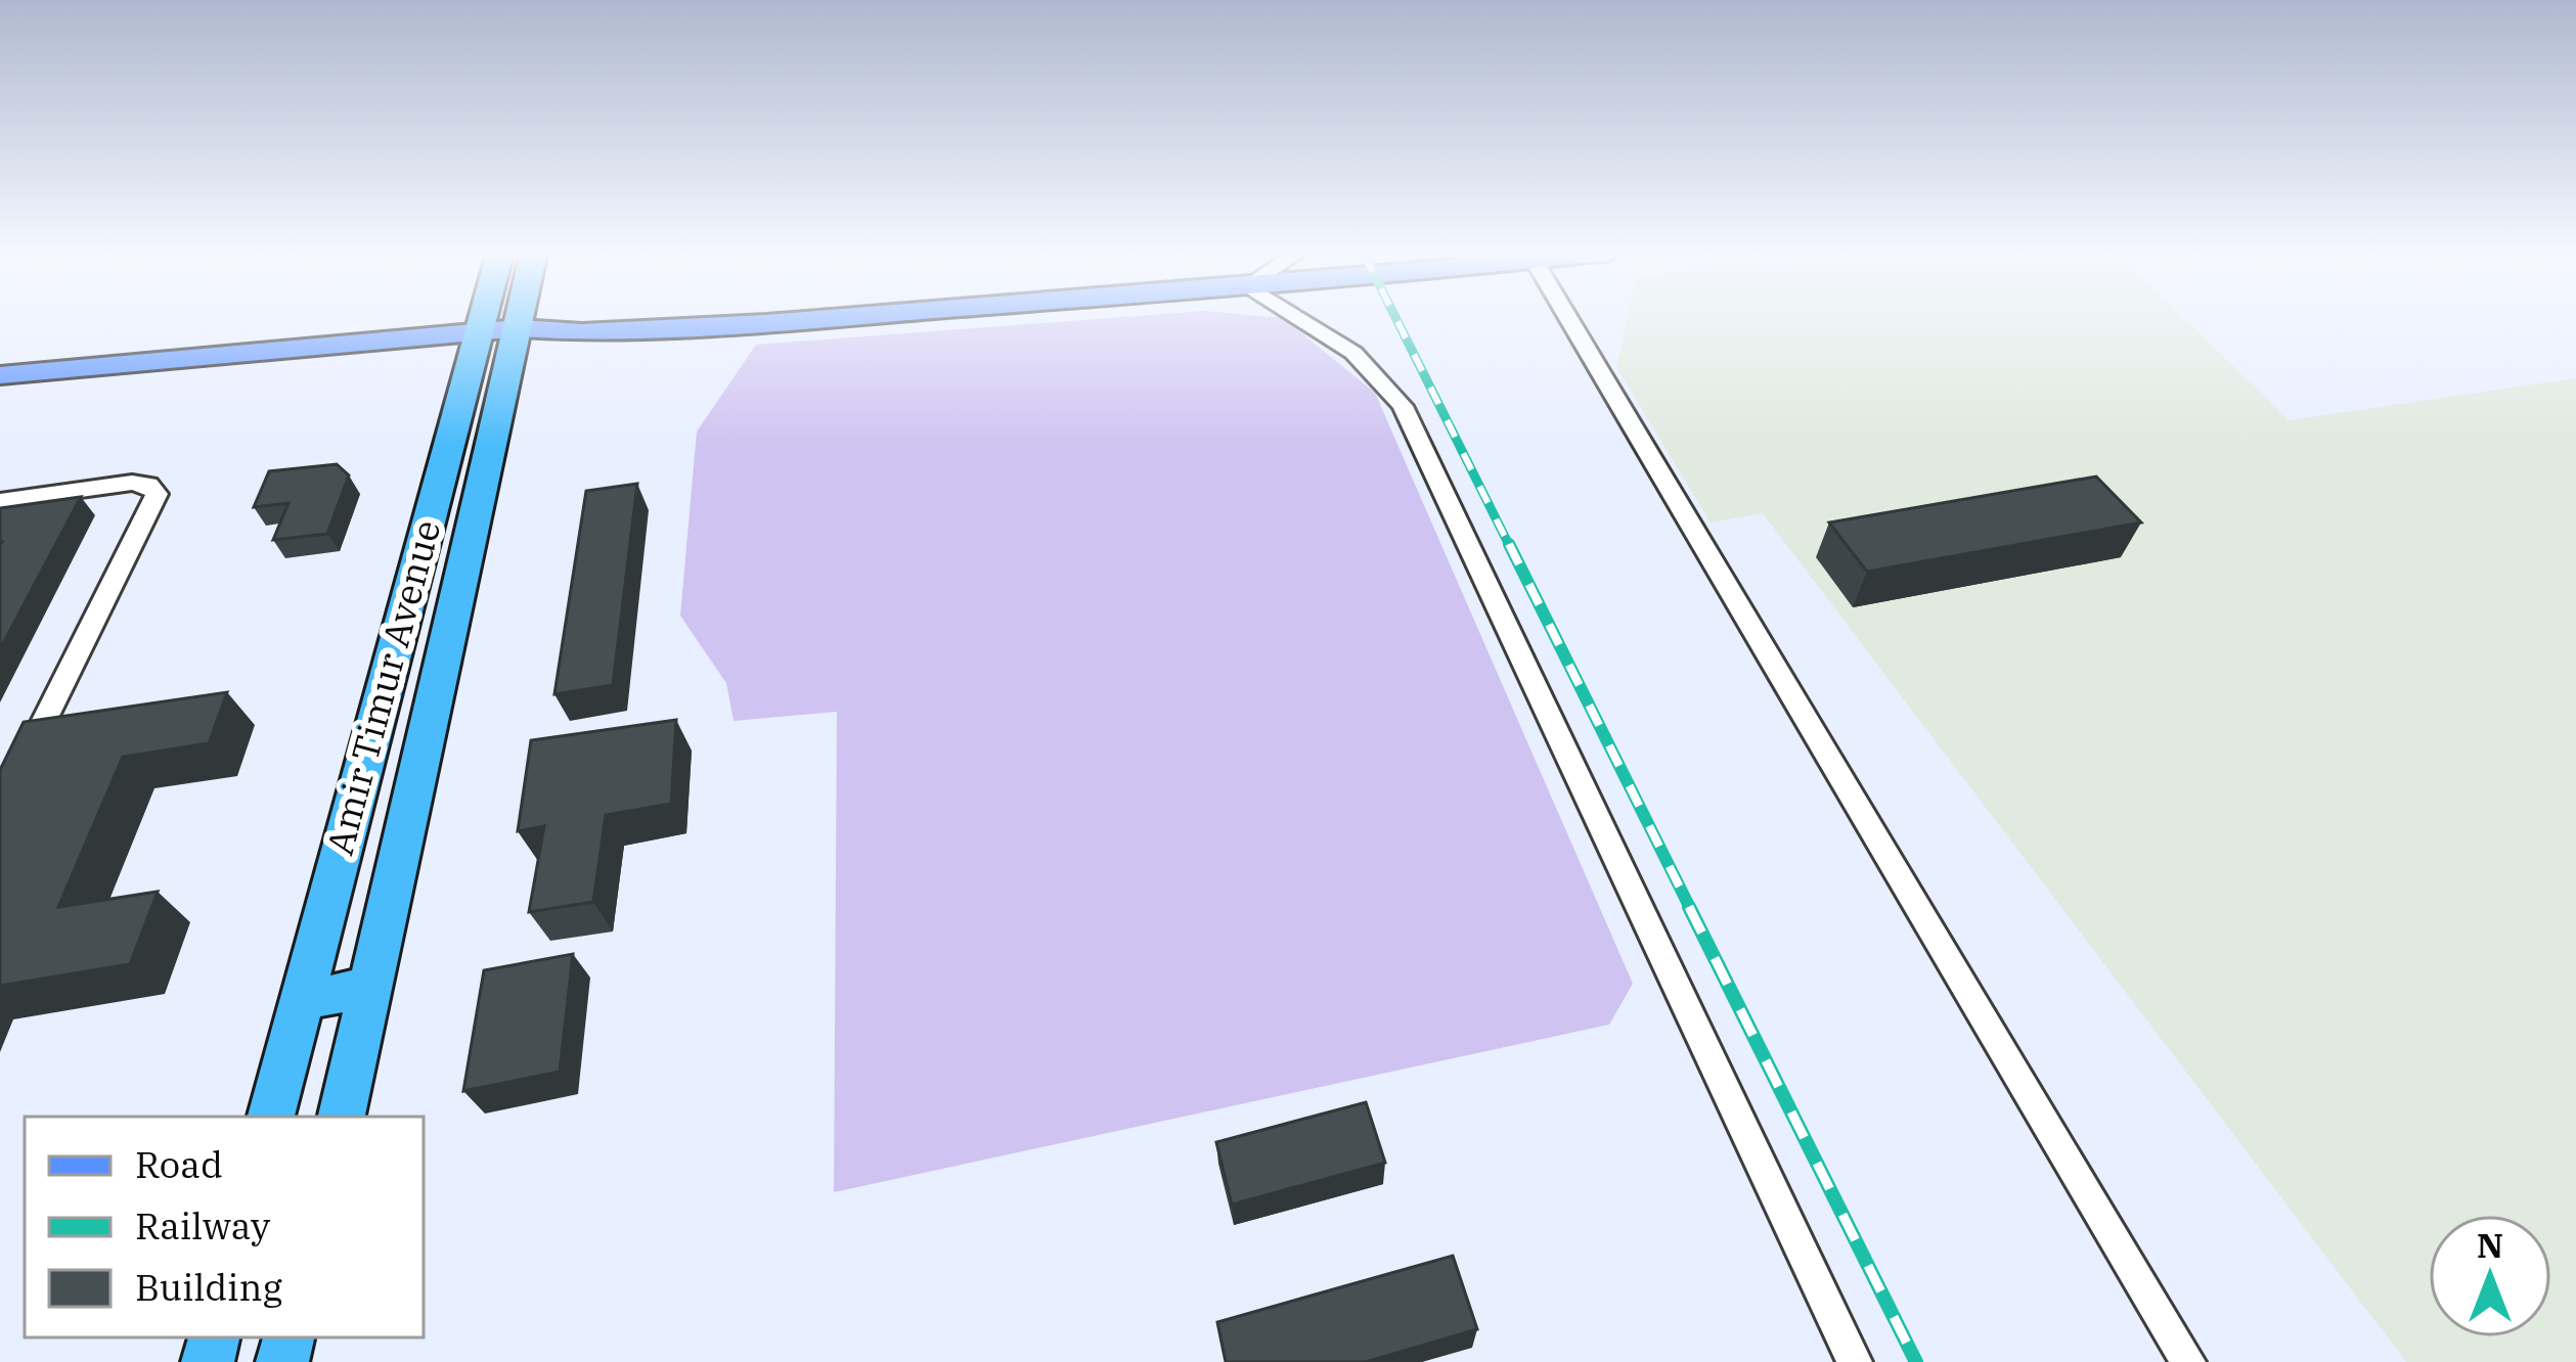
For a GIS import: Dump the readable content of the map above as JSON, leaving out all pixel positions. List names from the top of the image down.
{
  "streets": {
    "highway": ["Amir Timur Avenue"]
  },
  "legend": ["Road", "Railway", "Building"],
  "north": "top"
}
